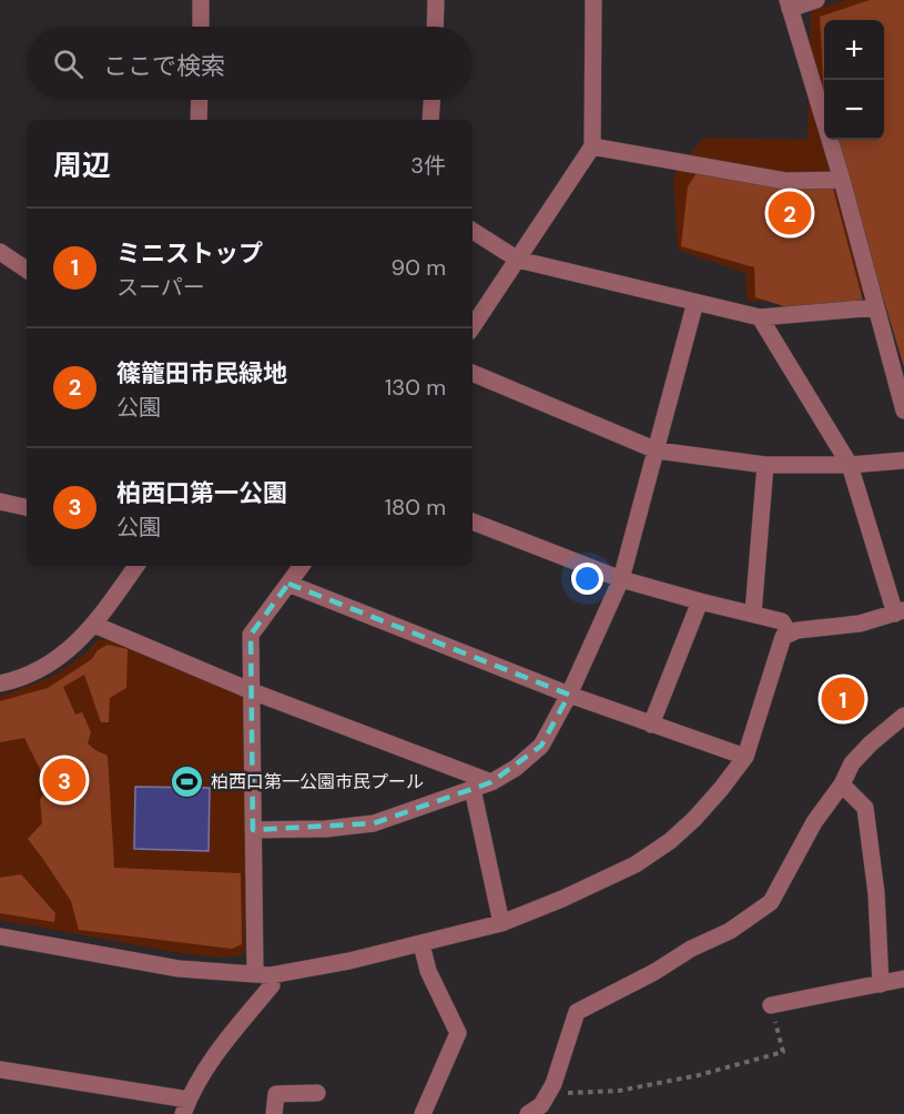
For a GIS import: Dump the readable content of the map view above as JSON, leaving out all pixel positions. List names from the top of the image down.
{
  "places": {
    "sports": ["柏西口第一公園市民プール"]
  },
  "page": {
    "map_buttons": ["+", "−"],
    "search": "ここで検索",
    "heading": ["周辺", "3件"],
    "pins": ["2", "1", "3"],
    "list": [
      {
        "mark": "1",
        "name": "ミニストップ",
        "note": "スーパー",
        "value": "90 m"
      },
      {
        "mark": "2",
        "name": "篠籠田市民緑地",
        "note": "公園",
        "value": "130 m"
      },
      {
        "mark": "3",
        "name": "柏西口第一公園",
        "note": "公園",
        "value": "180 m"
      }
    ]
  }
}
